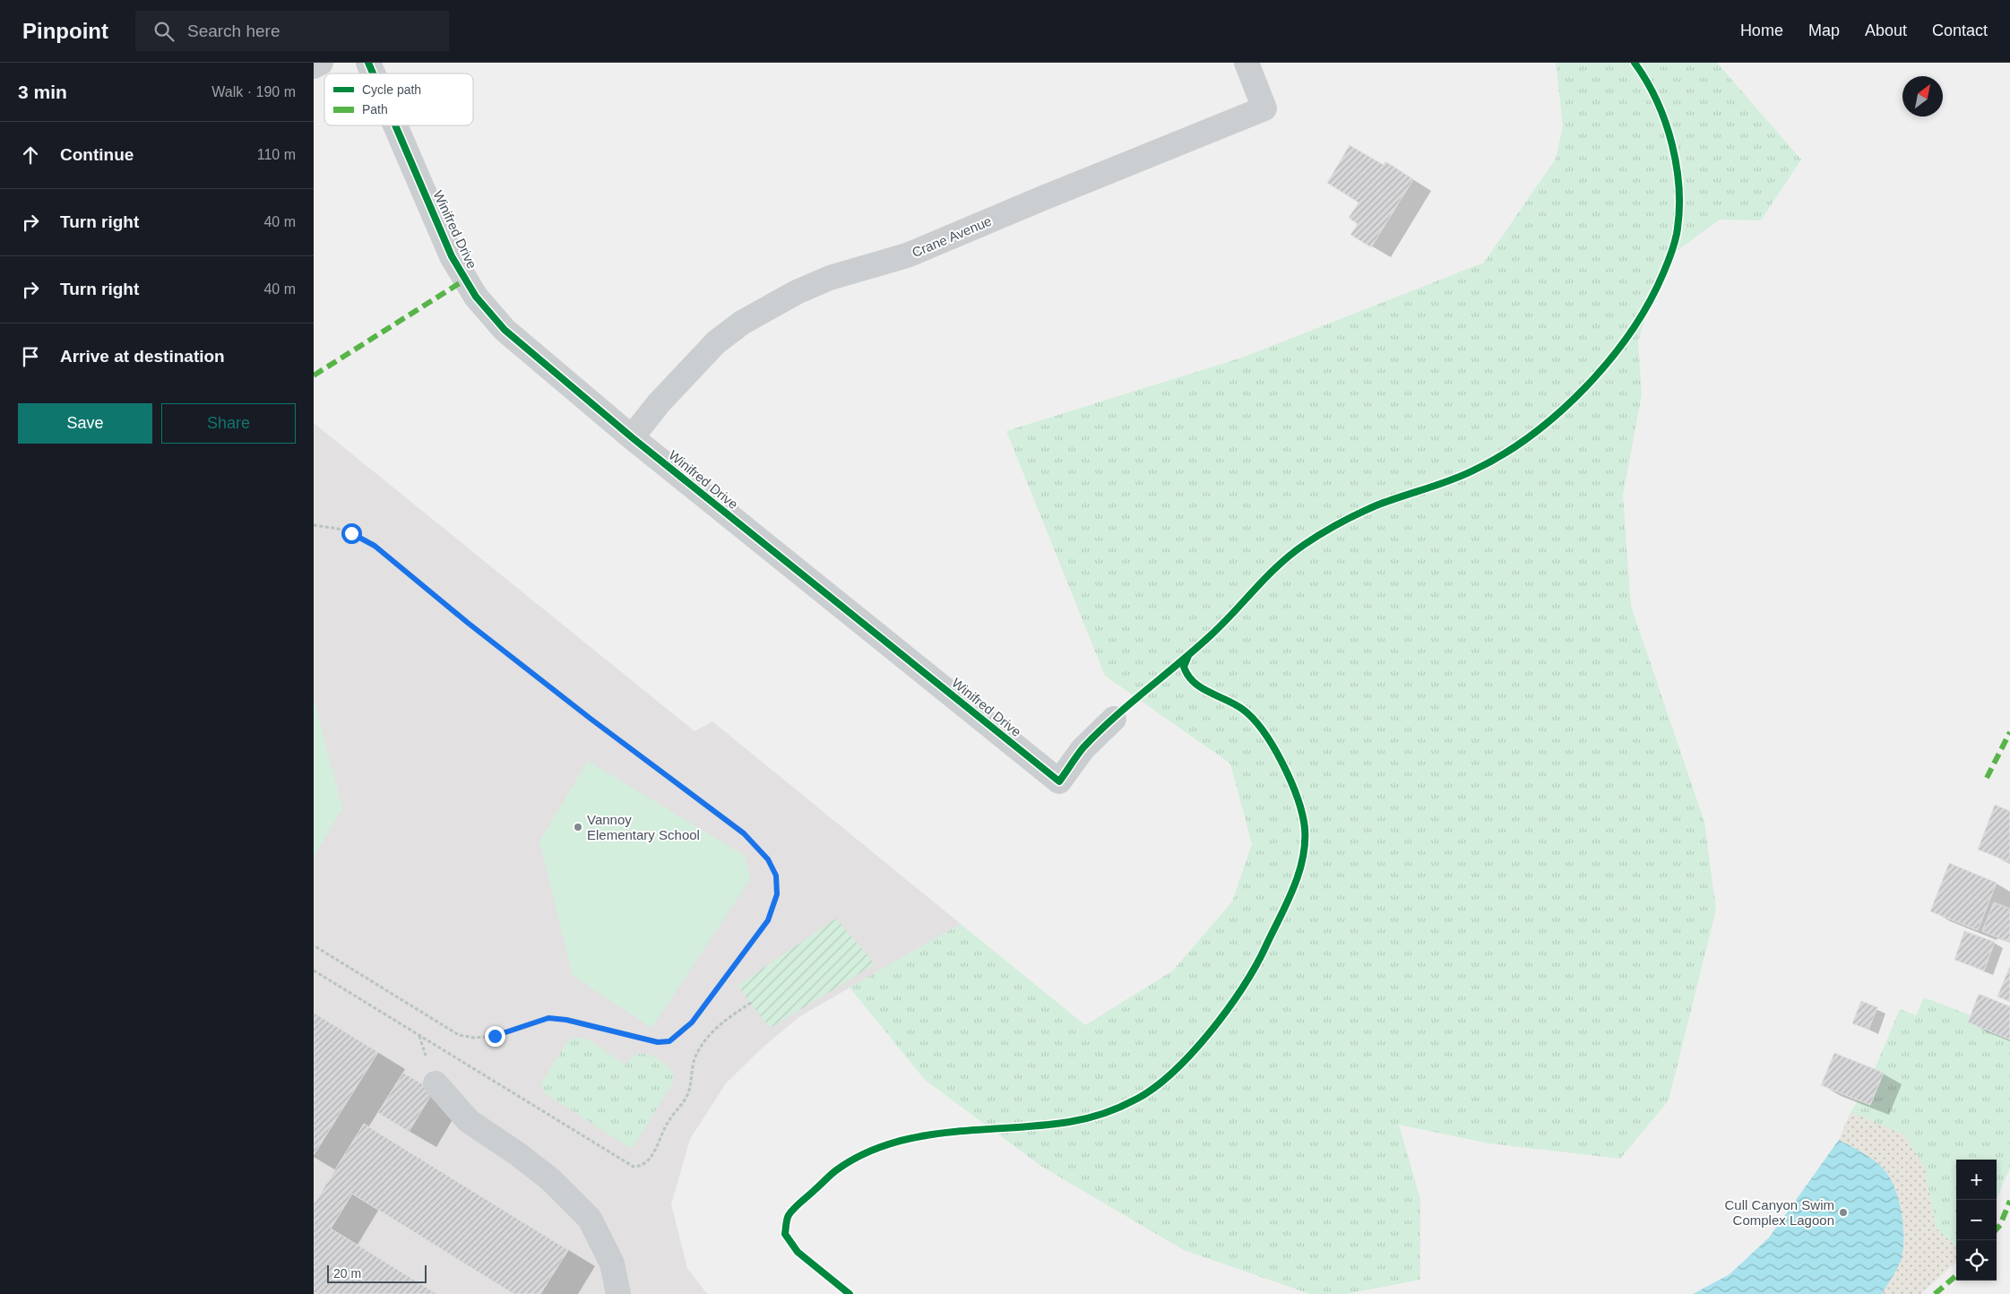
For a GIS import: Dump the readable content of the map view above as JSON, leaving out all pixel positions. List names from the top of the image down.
{
  "streets": {
    "street": ["Winifred Drive", "Crane Avenue"]
  },
  "crossings": [
    ["Winifred Drive", "Crane Avenue"]
  ],
  "places": ["Vannoy Elementary School", "Cull Canyon Swim Complex Lagoon"],
  "legend": ["Cycle path", "Path"],
  "scale_bar": "20 m",
  "north": "top right",
  "page": {
    "header": "Pinpoint",
    "search": "Search here",
    "nav": [
      "Home",
      "Map",
      "About",
      "Contact"
    ],
    "heading": ["3 min", "Walk · 190 m"],
    "list": [
      ["Continue", "110 m"],
      ["Turn right", "40 m"],
      ["Turn right", "40 m"],
      "Arrive at destination"
    ],
    "buttons": ["Save", "Share"],
    "map_buttons": ["+", "−"],
    "scale": "20 m"
  }
}
